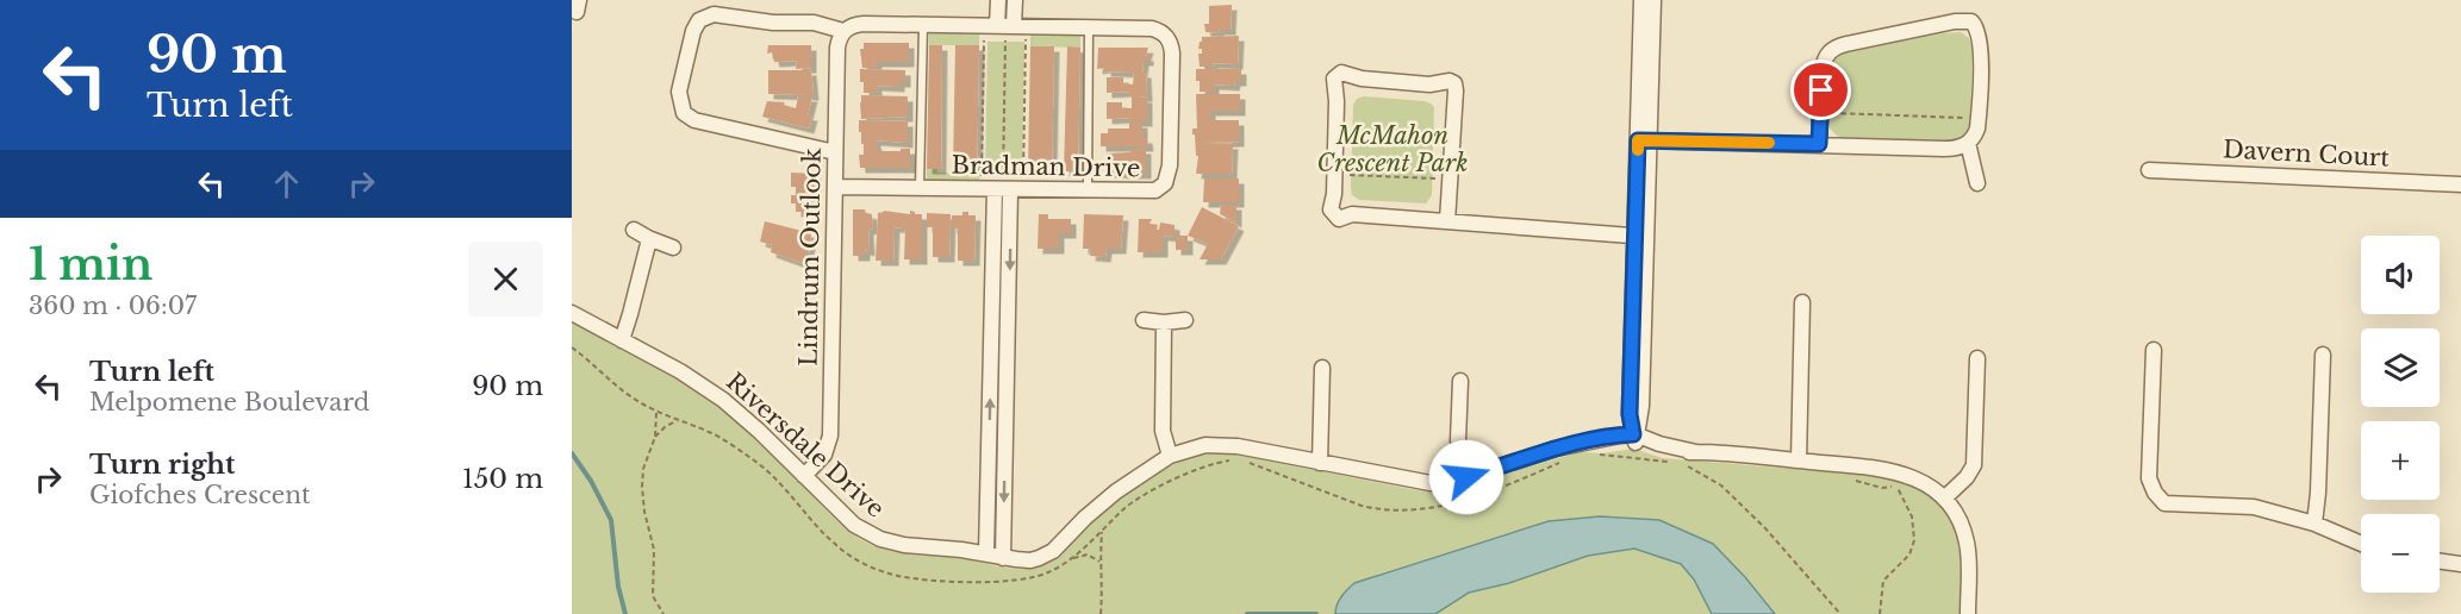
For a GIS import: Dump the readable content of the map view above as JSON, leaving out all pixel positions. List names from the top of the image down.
{
  "streets": {
    "street": [
      "Davern Court",
      "Bradman Drive",
      "Lindrum Outlook",
      "Riversdale Drive"
    ]
  },
  "crossings": [
    ["Bradman Drive", "Lindrum Outlook"],
    ["Lindrum Outlook", "Riversdale Drive"]
  ],
  "parks": ["McMahon Crescent Park"],
  "page": {
    "turn": ["90 m", "Turn left"],
    "heading": ["1 min", "360 m · 06:07"],
    "map_buttons": ["+", "−"],
    "list": [
      {
        "name": "Turn left",
        "note": "Melpomene Boulevard",
        "value": "90 m"
      },
      {
        "name": "Turn right",
        "note": "Giofches Crescent",
        "value": "150 m"
      }
    ]
  }
}
